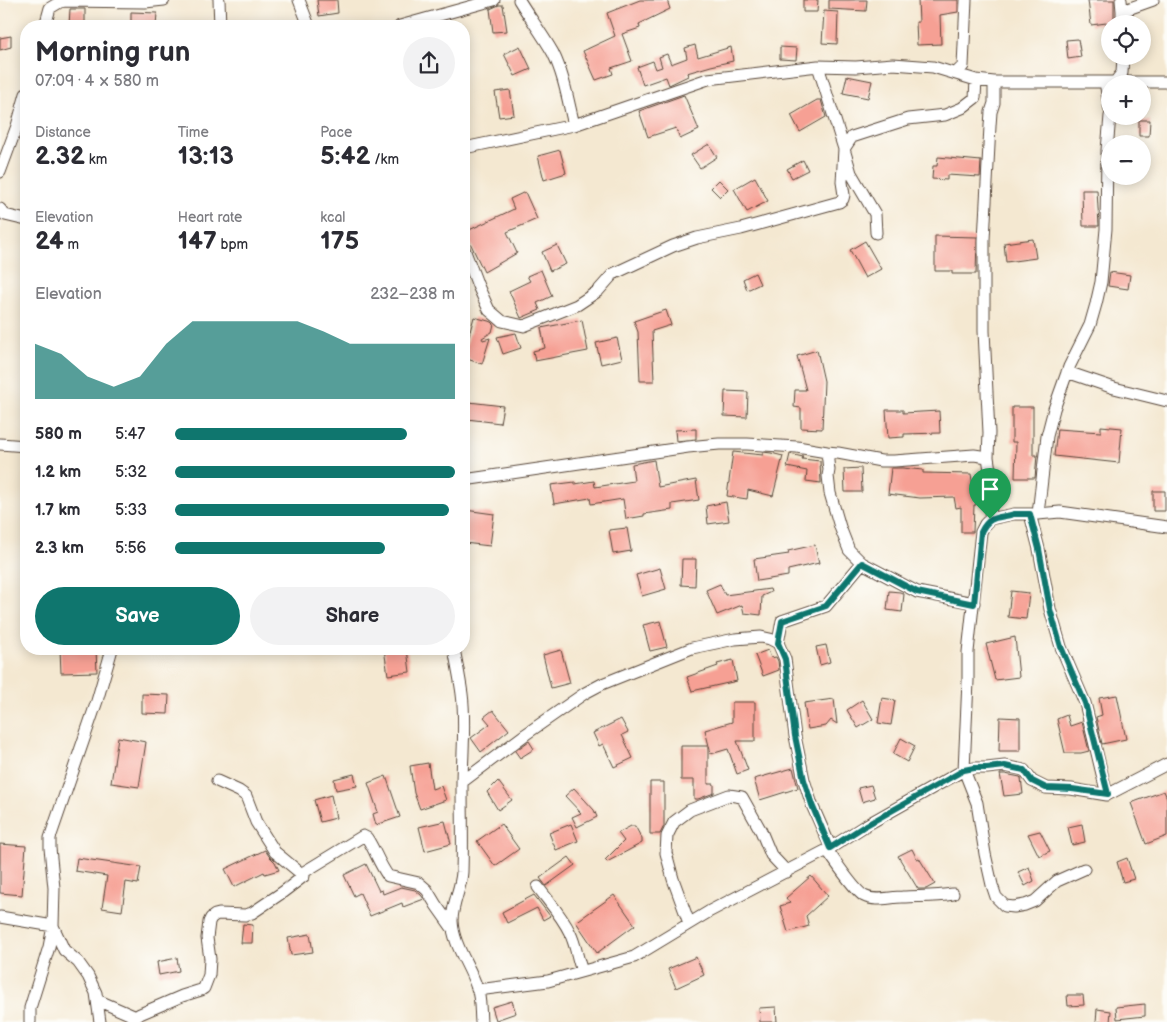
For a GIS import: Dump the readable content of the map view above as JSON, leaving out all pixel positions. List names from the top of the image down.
{
  "page": {
    "map_buttons": ["+", "−"],
    "heading": ["Morning run", "07:09 · 4 × 580 m"],
    "stats": [
      ["Distance", "2.32 km"],
      ["Time", "13:13"],
      ["Pace", "5:42 /km"],
      ["Elevation", "24 m"],
      ["Heart rate", "147 bpm"],
      ["kcal", "175"]
    ],
    "chart": ["Elevation", "232–238 m"],
    "list": [
      {
        "name": "580 m",
        "note": "5:47"
      },
      {
        "name": "1.2 km",
        "note": "5:32"
      },
      {
        "name": "1.7 km",
        "note": "5:33"
      },
      {
        "name": "2.3 km",
        "note": "5:56"
      }
    ],
    "buttons": ["Save", "Share"]
  }
}
